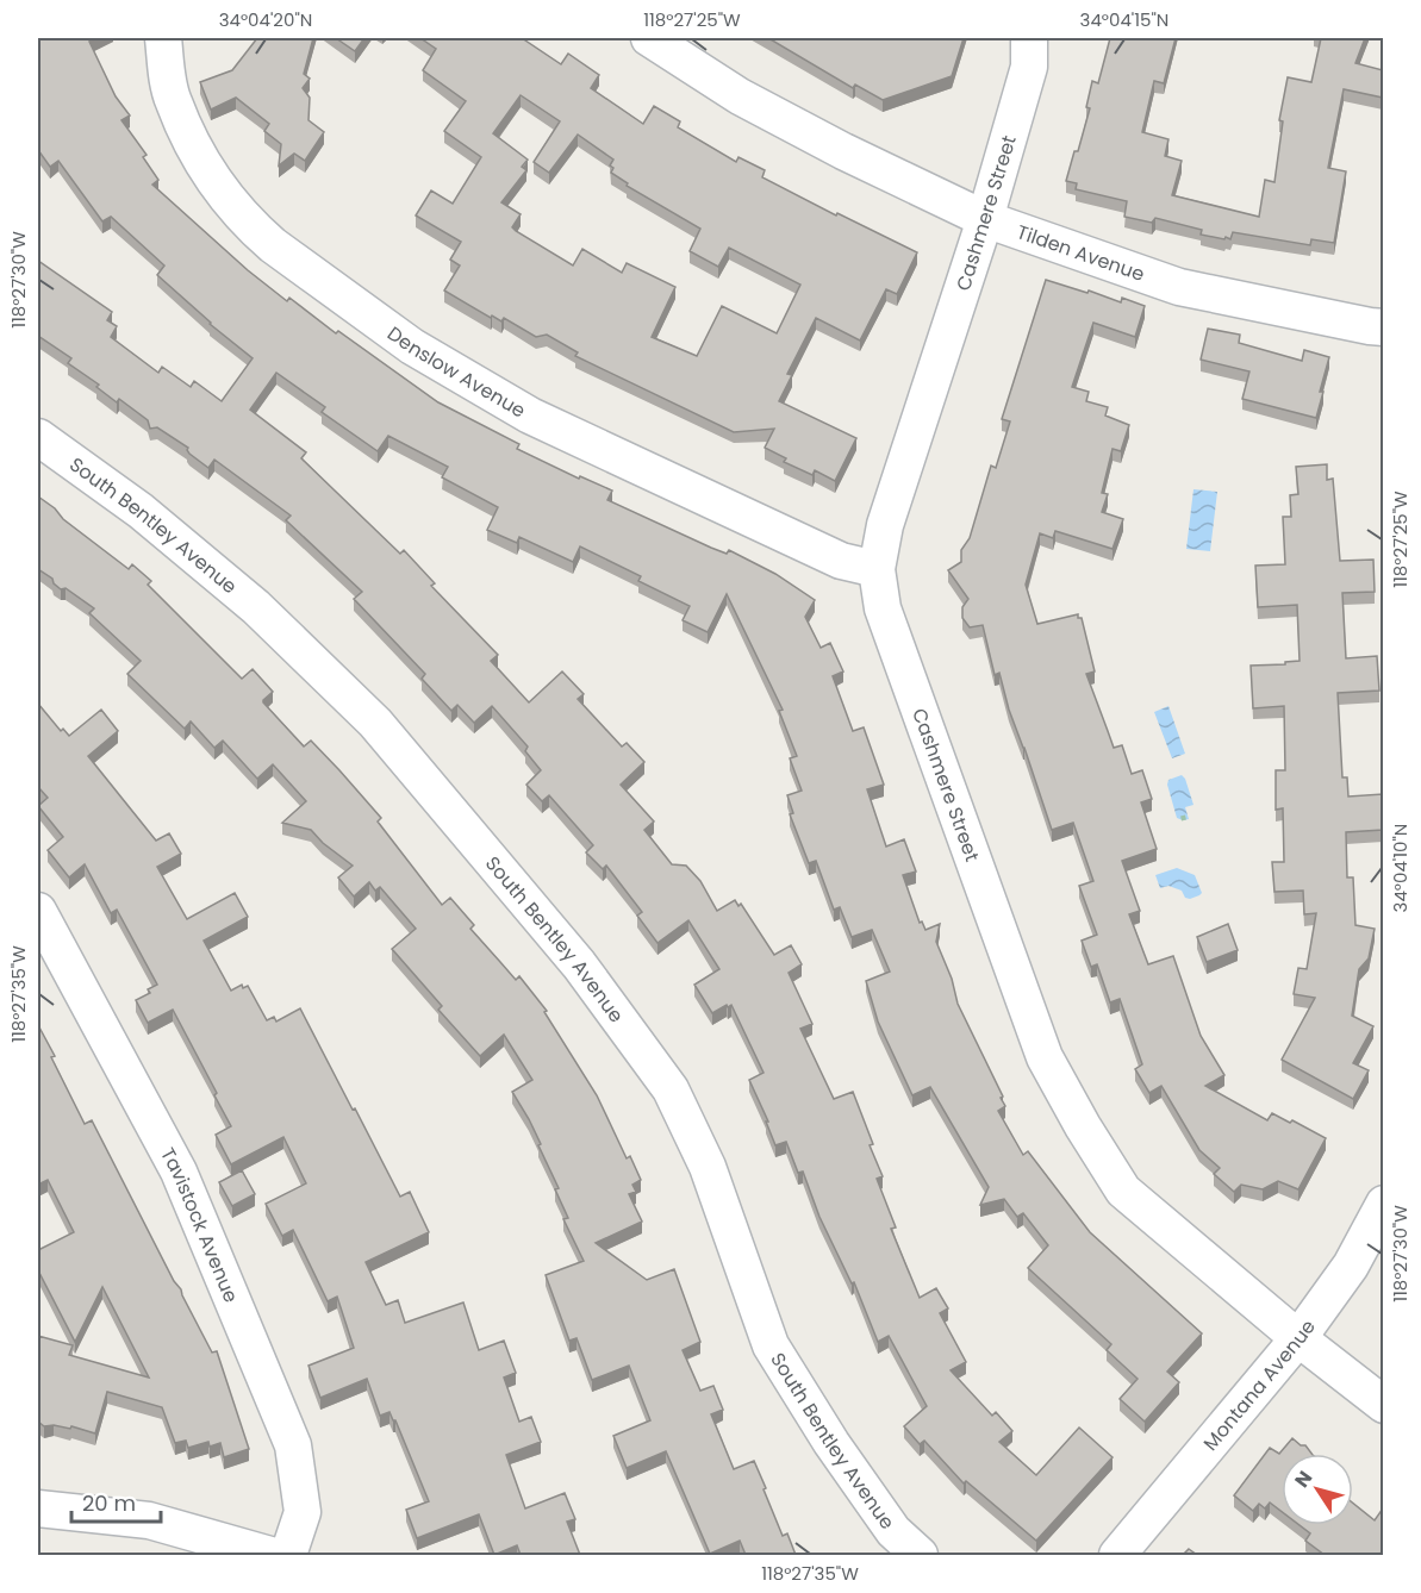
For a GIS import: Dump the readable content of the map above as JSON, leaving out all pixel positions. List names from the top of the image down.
{
  "streets": {
    "street": [
      "Cashmere Street",
      "Tilden Avenue",
      "Denslow Avenue",
      "South Bentley Avenue",
      "Tavistock Avenue",
      "Montana Avenue"
    ]
  },
  "crossings": [
    ["Cashmere Street", "Tilden Avenue"],
    ["Cashmere Street", "Denslow Avenue"],
    ["Cashmere Street", "Montana Avenue"]
  ],
  "scale_bar": "20 m",
  "north": "top left",
  "coordinates": [
    "34°04'20\"N",
    "118°27'25\"W",
    "34°04'15\"N",
    "118°27'30\"W",
    "34°04'10\"N",
    "118°27'35\"W"
  ]
}
